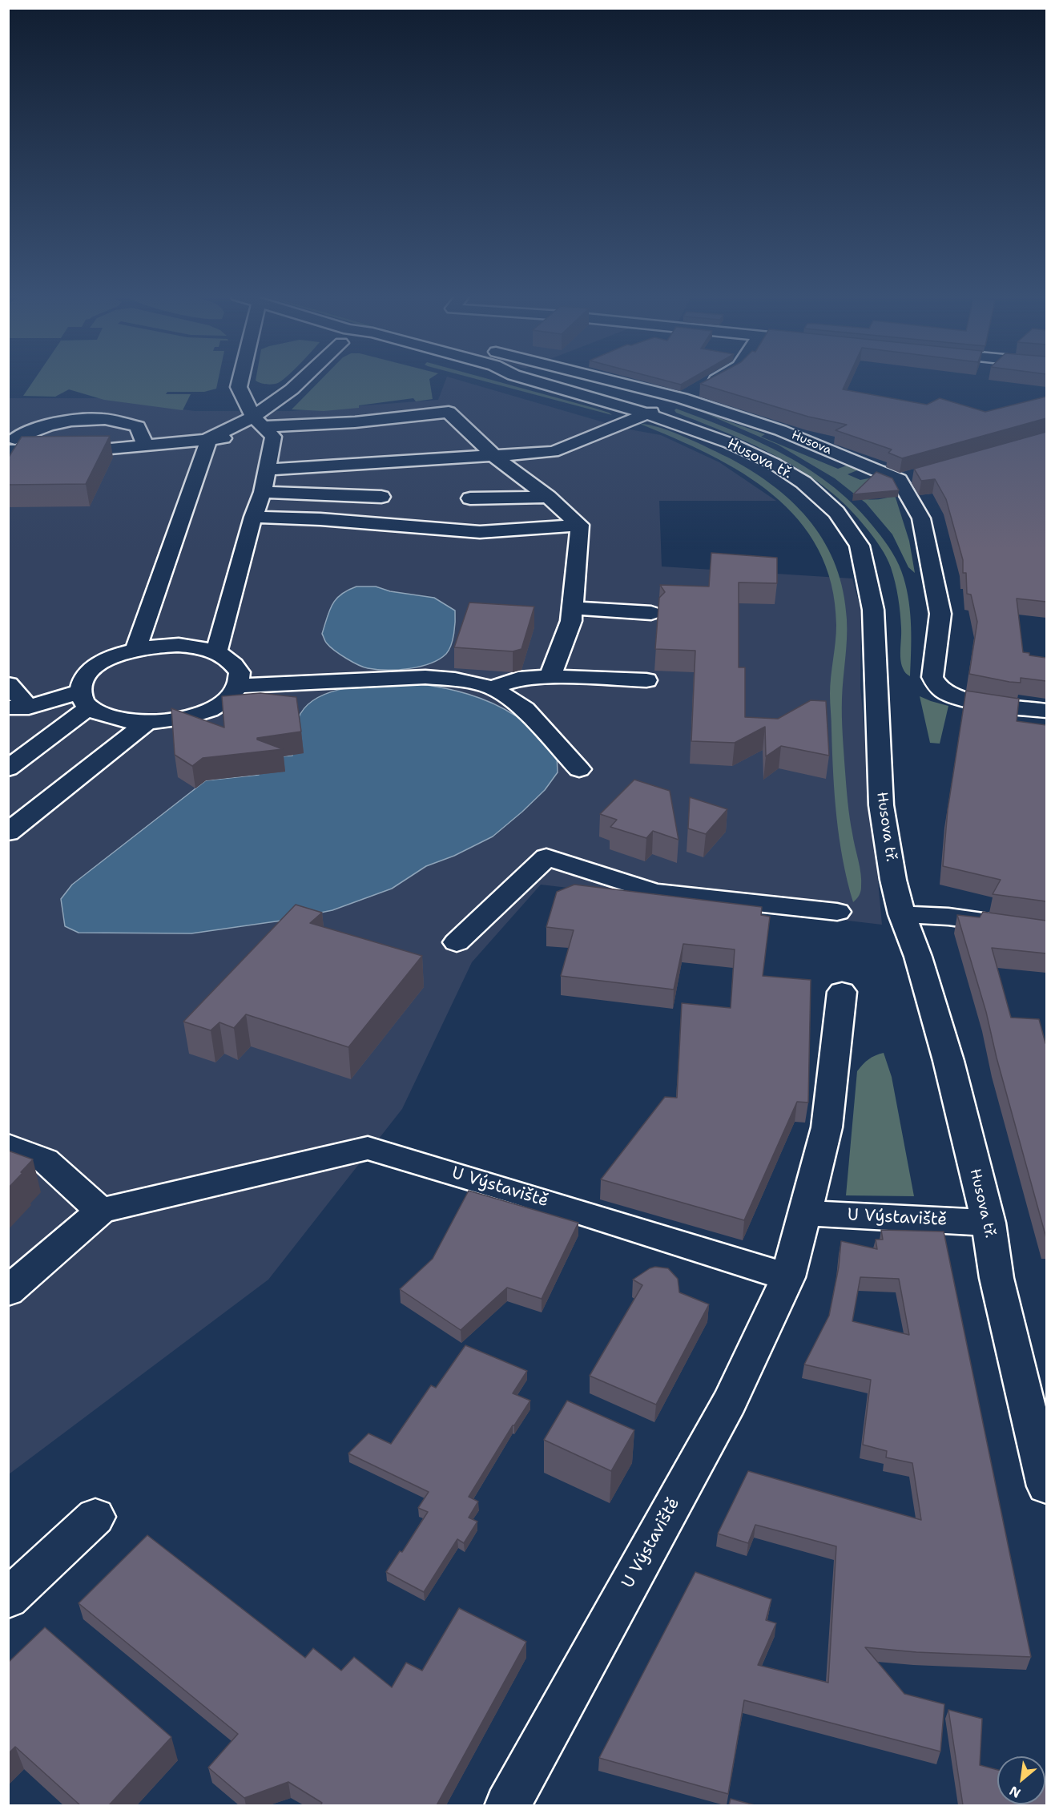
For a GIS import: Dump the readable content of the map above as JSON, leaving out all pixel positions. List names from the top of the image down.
{
  "streets": {
    "street": ["Husova", "Husova tř.", "U Výstaviště"]
  },
  "crossings": [
    ["Husova tř.", "U Výstaviště"]
  ],
  "north": "bottom left"
}
